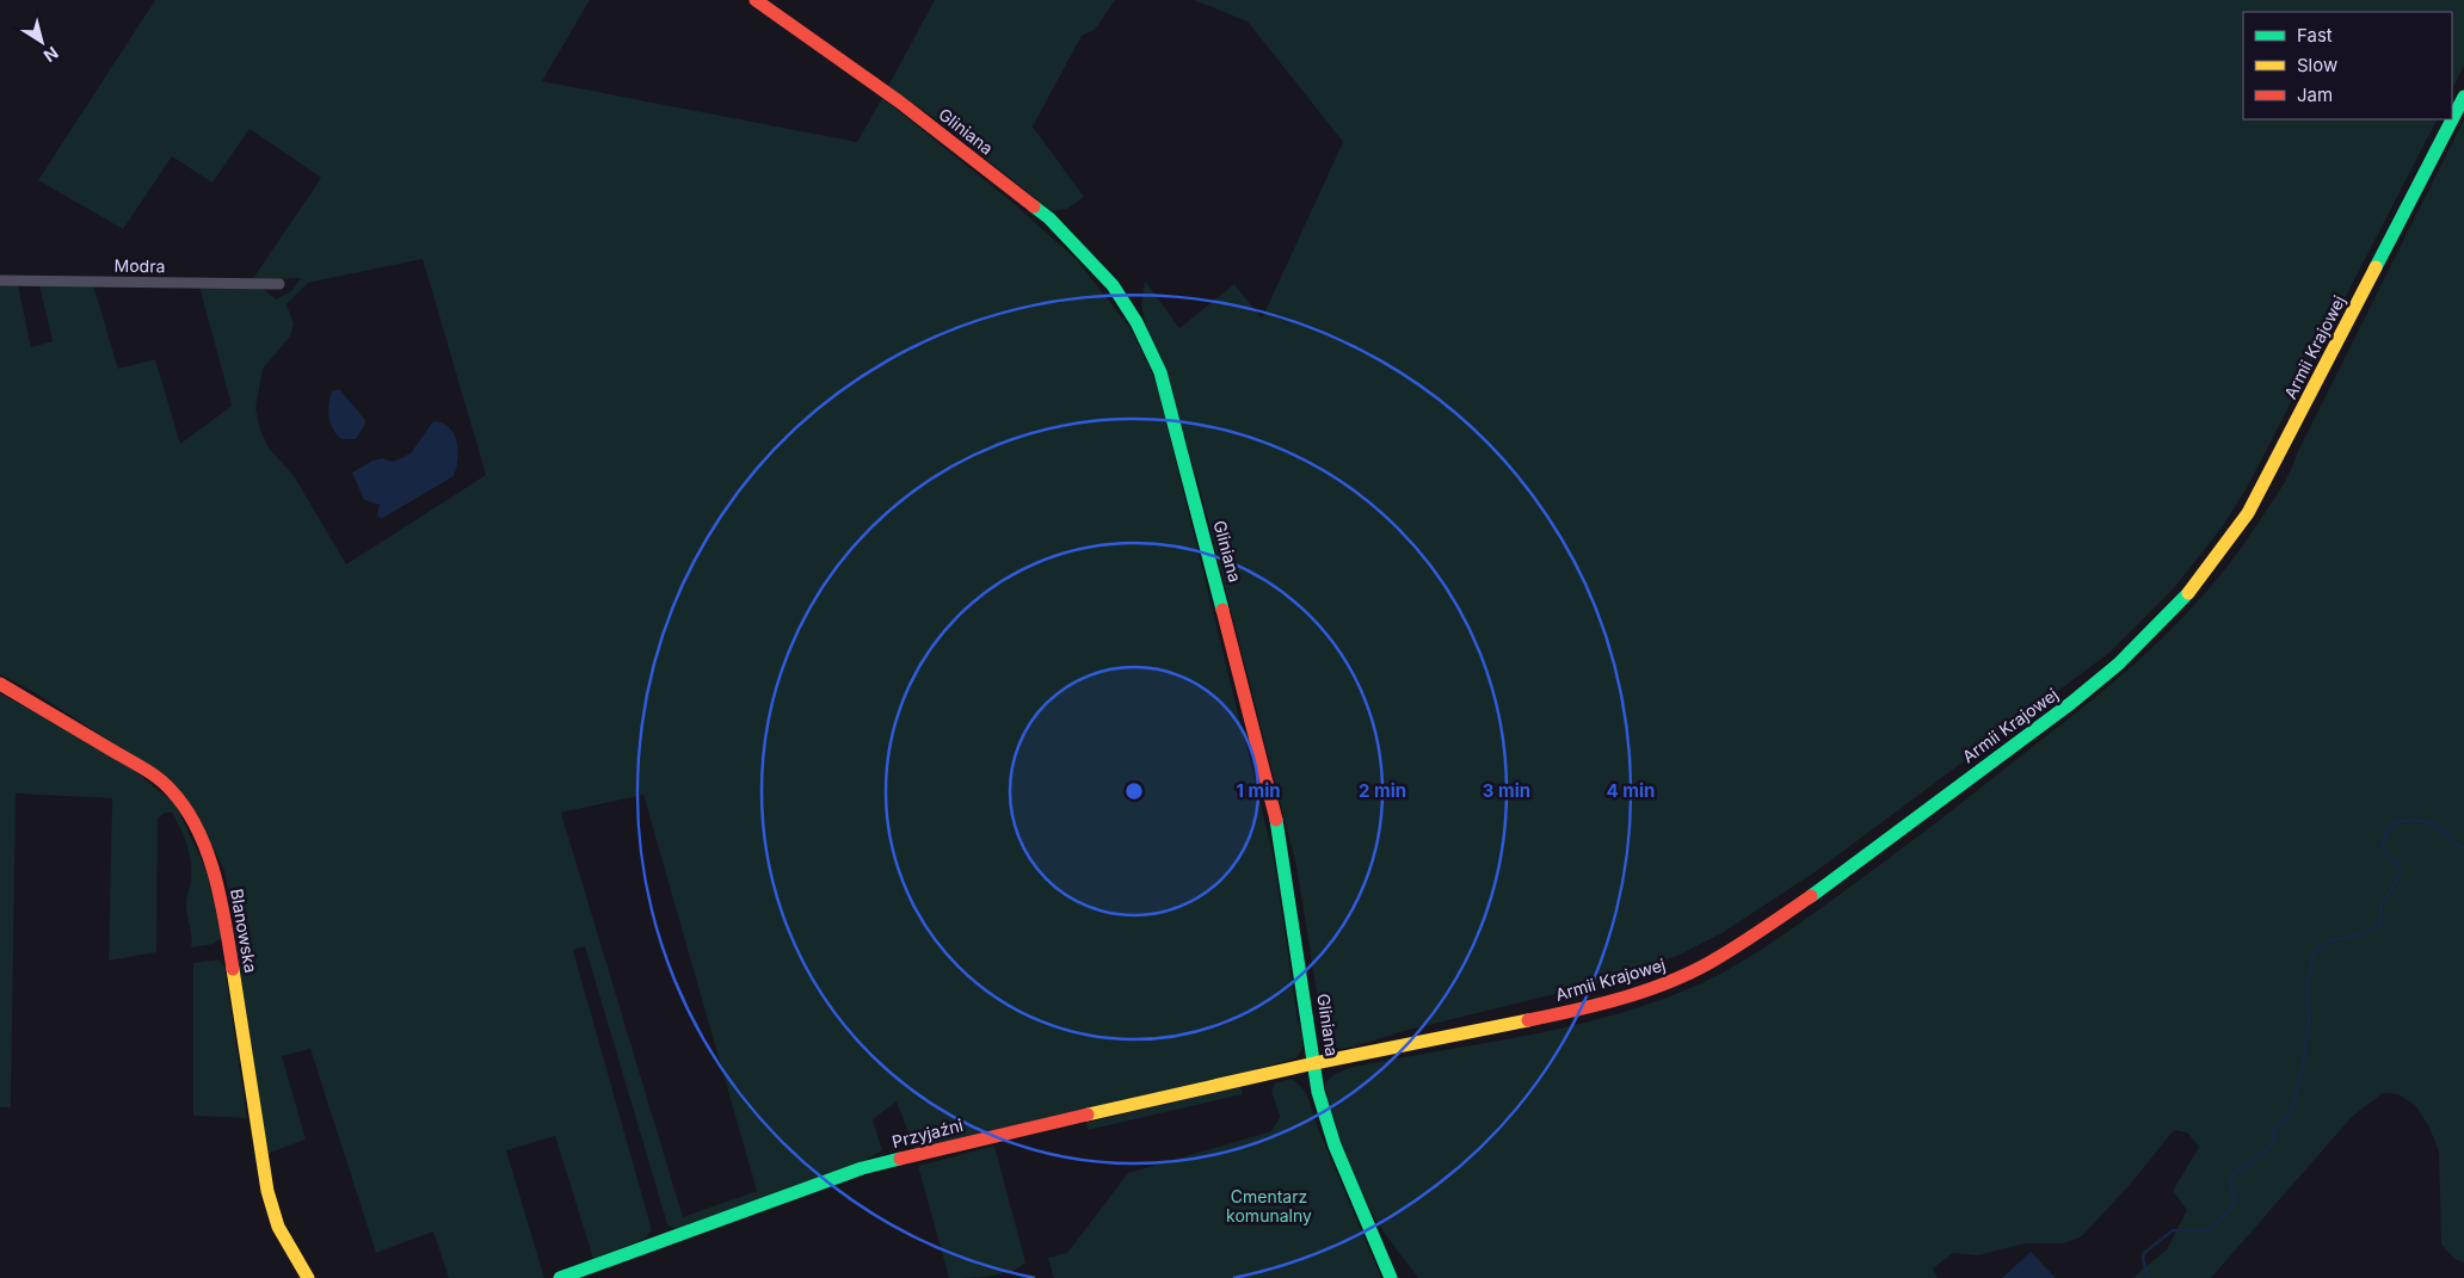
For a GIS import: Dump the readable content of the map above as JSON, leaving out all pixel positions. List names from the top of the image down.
{
  "streets": {
    "street": [
      "Gliniana",
      "Modra",
      "Armii Krajowej",
      "Blanowska",
      "Przyjaźni"
    ]
  },
  "crossings": [
    ["Gliniana", "Armii Krajowej"],
    ["Gliniana", "Przyjaźni"],
    ["Armii Krajowej", "Przyjaźni"]
  ],
  "parks": ["Cmentarz komunalny"],
  "legend": ["Fast", "Slow", "Jam"],
  "north": "bottom right",
  "rings": [
    "1 min",
    "2 min",
    "3 min",
    "4 min"
  ]
}
